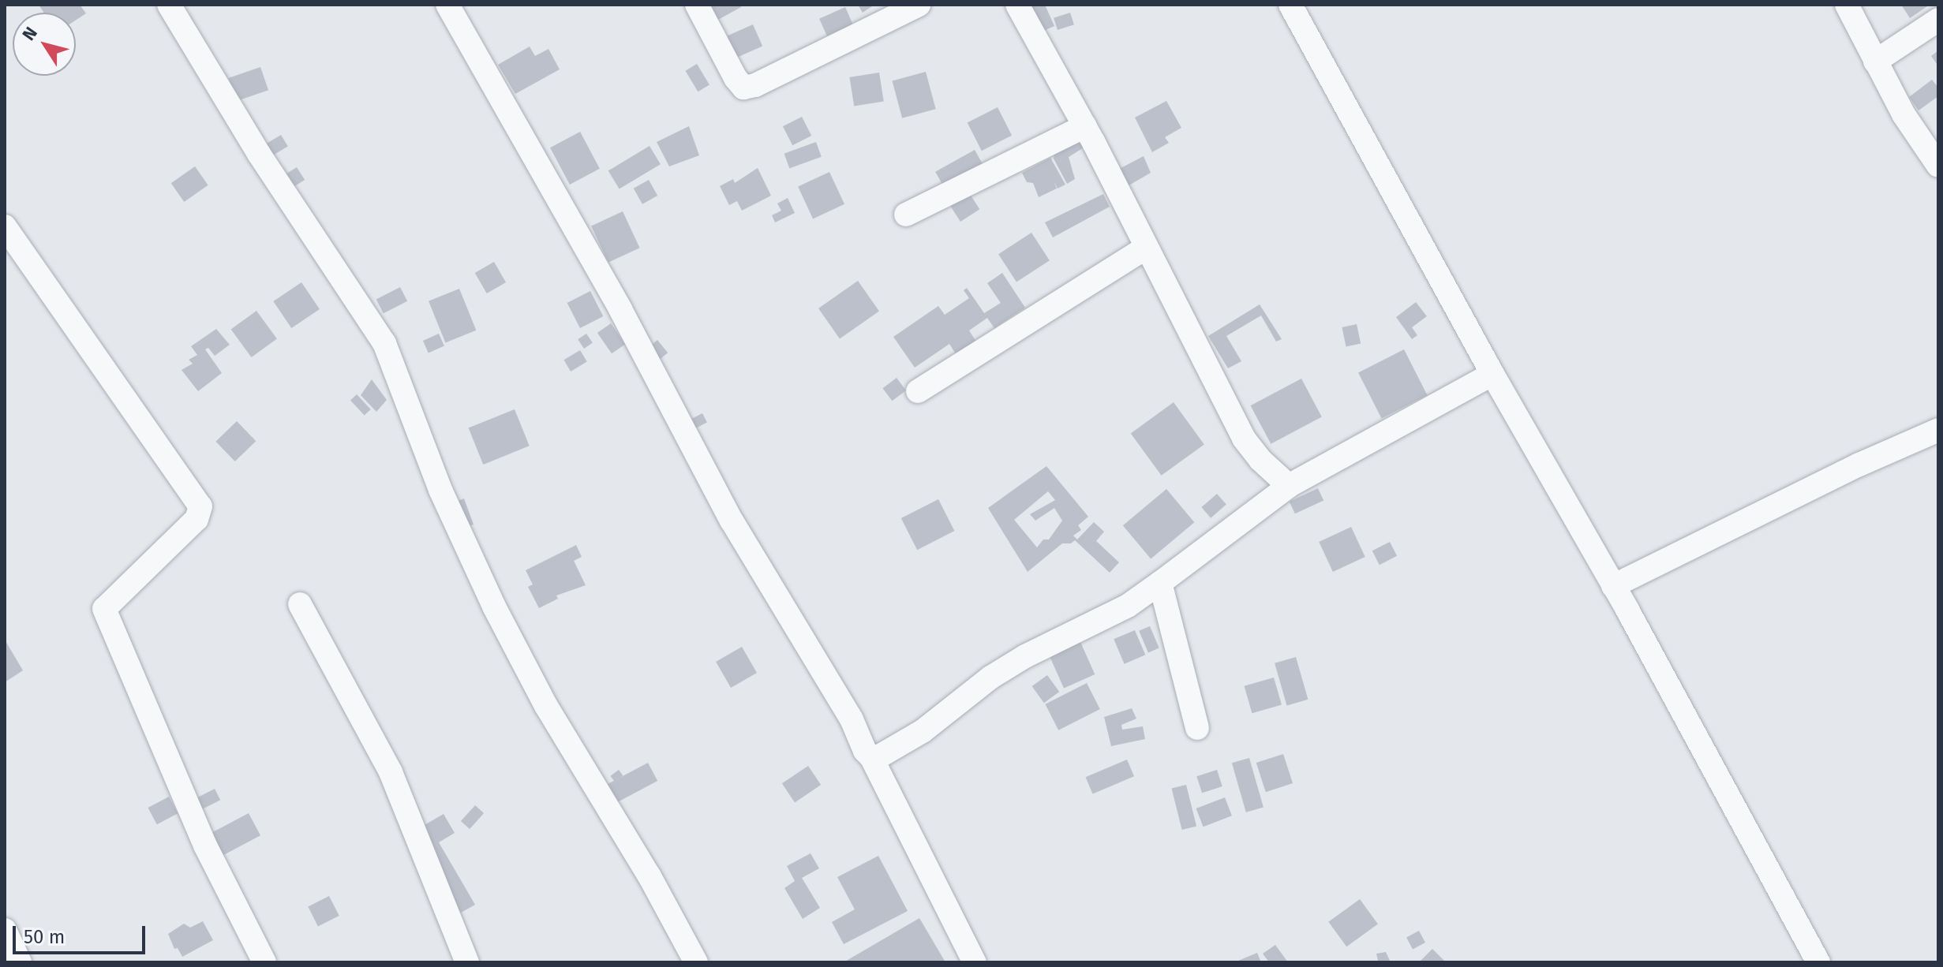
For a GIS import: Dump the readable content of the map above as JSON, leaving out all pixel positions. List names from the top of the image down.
{
  "scale_bar": "50 m",
  "north": "top left"
}
